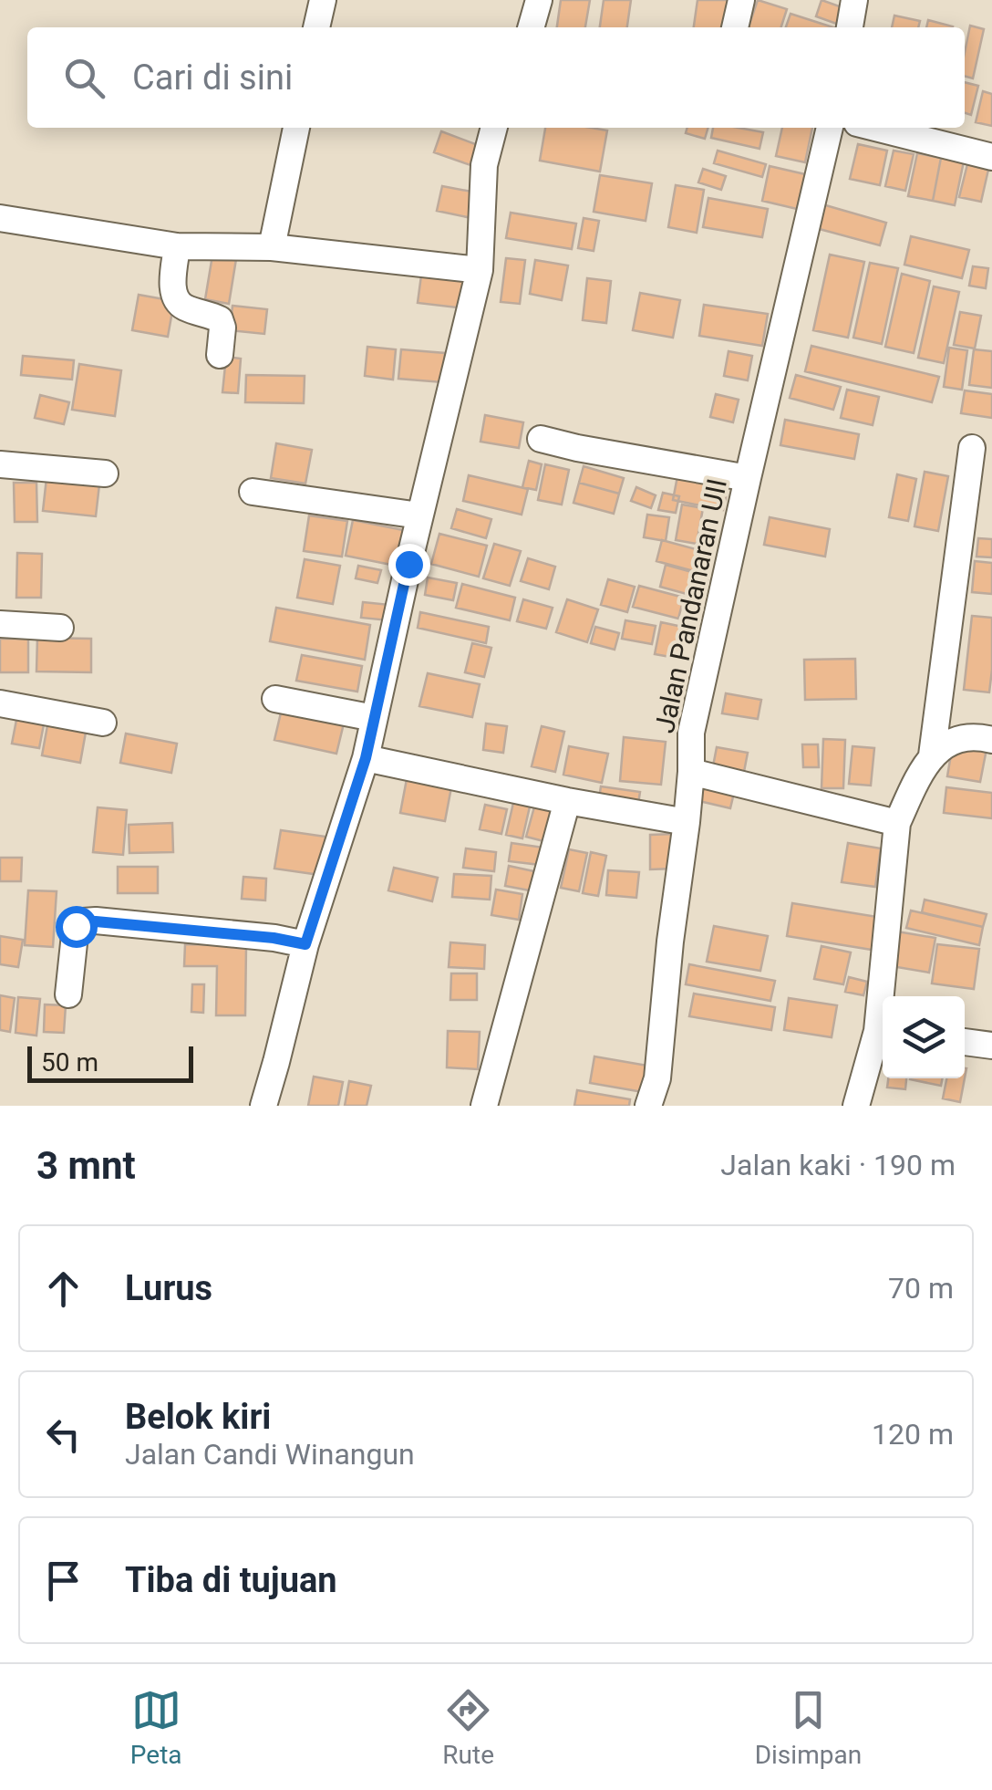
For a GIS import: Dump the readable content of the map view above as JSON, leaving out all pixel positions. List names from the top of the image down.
{
  "streets": {
    "street": ["Jalan Pandanaran UII"]
  },
  "scale_bar": "50 m",
  "page": {
    "search": "Cari di sini",
    "scale": "50 m",
    "heading": ["3 mnt", "Jalan kaki · 190 m"],
    "list": [
      ["Lurus", "70 m"],
      ["Belok kiri", "Jalan Candi Winangun", "120 m"],
      "Tiba di tujuan"
    ],
    "nav": ["Peta", "Rute", "Disimpan"]
  }
}
